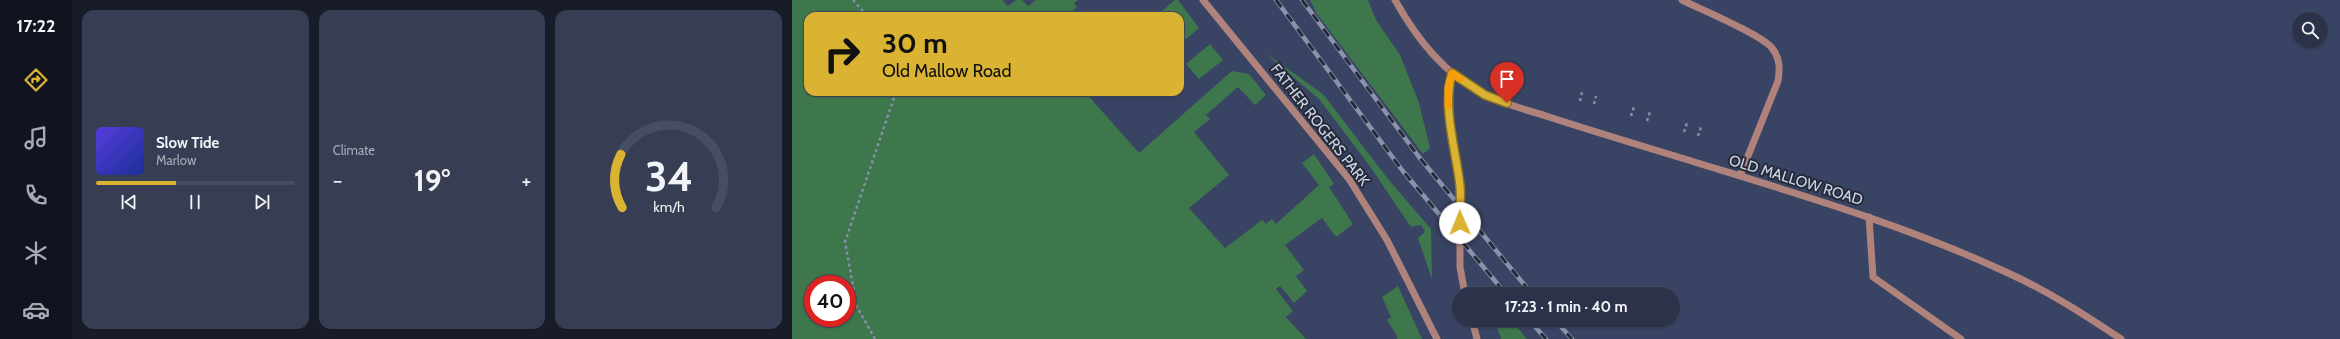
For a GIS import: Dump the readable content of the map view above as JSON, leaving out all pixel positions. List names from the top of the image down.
{
  "streets": {
    "street": ["FATHER ROGERS PARK", "OLD MALLOW ROAD"]
  },
  "page": {
    "tabs": "17:22",
    "tile": "Climate",
    "turn": ["30 m", "Old Mallow Road"],
    "song": ["Slow Tide", "Marlow"],
    "heat": ["−", "19°", "+"],
    "limit": "40",
    "trip": "17:23 · 1 min · 40 m",
    "gauge": ["34", "km/h"]
  }
}
